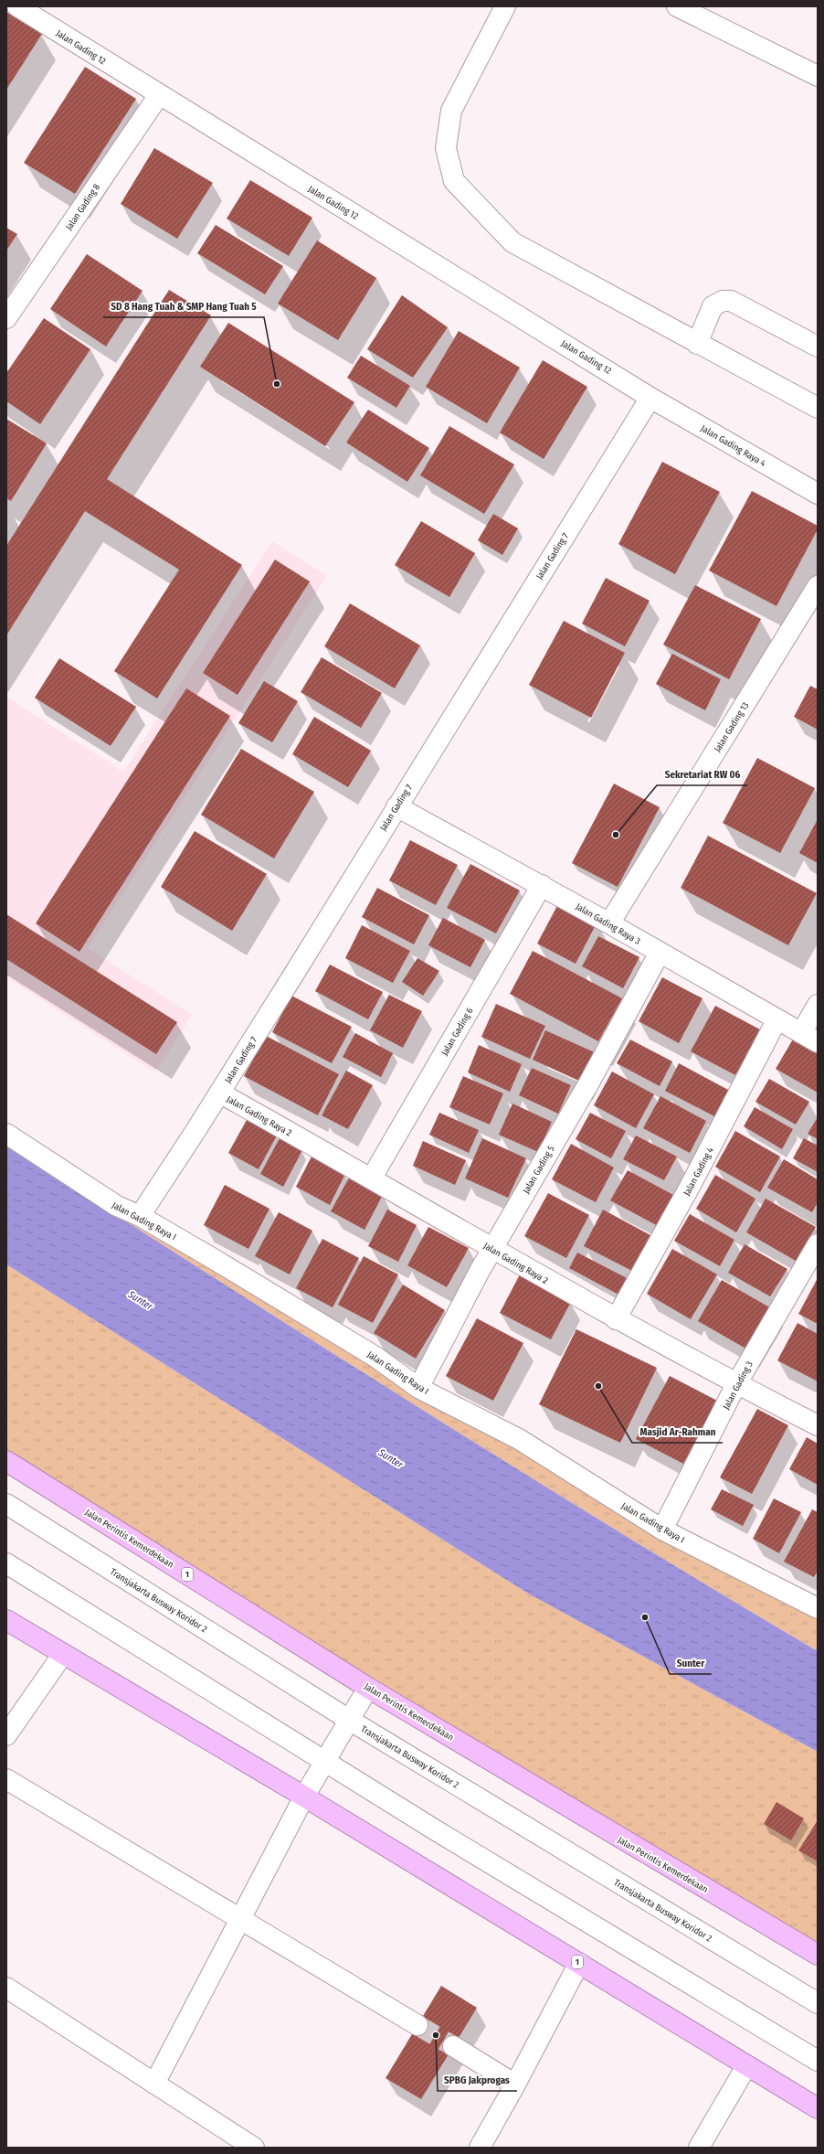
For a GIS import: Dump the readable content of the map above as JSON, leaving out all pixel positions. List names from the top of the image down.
{
  "streets": {
    "highway": ["Jalan Perintis Kemerdekaan", "1"],
    "street": [
      "Jalan Gading 12",
      "Jalan Gading 8",
      "Jalan Gading Raya 4",
      "Jalan Gading 7",
      "Jalan Gading 13",
      "Jalan Gading Raya 3",
      "Jalan Gading 6",
      "Jalan Gading Raya 2",
      "Jalan Gading 5",
      "Jalan Gading 4",
      "Jalan Gading Raya I",
      "Jalan Gading 3",
      "Transjakarta Busway Koridor 2"
    ]
  },
  "crossings": [
    ["Jalan Gading 12", "Jalan Gading 8"],
    ["Jalan Gading 12", "Jalan Gading Raya 4"],
    ["Jalan Gading 12", "Jalan Gading 7"],
    ["Jalan Gading Raya 4", "Jalan Gading 7"],
    ["Jalan Gading 7", "Jalan Gading Raya 3"],
    ["Jalan Gading 7", "Jalan Gading Raya 2"],
    ["Jalan Gading 7", "Jalan Gading Raya I"],
    ["Jalan Gading 13", "Jalan Gading Raya 3"],
    ["Jalan Gading Raya 3", "Jalan Gading 6"],
    ["Jalan Gading Raya 3", "Jalan Gading 5"],
    ["Jalan Gading Raya 3", "Jalan Gading 4"],
    ["Jalan Gading 6", "Jalan Gading Raya 2"],
    ["Jalan Gading Raya 2", "Jalan Gading 5"],
    ["Jalan Gading Raya 2", "Jalan Gading 4"],
    ["Jalan Gading Raya 2", "Jalan Gading 3"],
    ["Jalan Gading 5", "Jalan Gading Raya I"],
    ["Jalan Gading Raya I", "Jalan Gading 3"]
  ],
  "water": ["Sunter"],
  "places": [
    "SD 8 Hang Tuah & SMP Hang Tuah 5",
    "Sekretariat RW 06",
    "Masjid Ar-Rahman",
    "Sunter",
    "SPBG Jakprogas"
  ]
}
